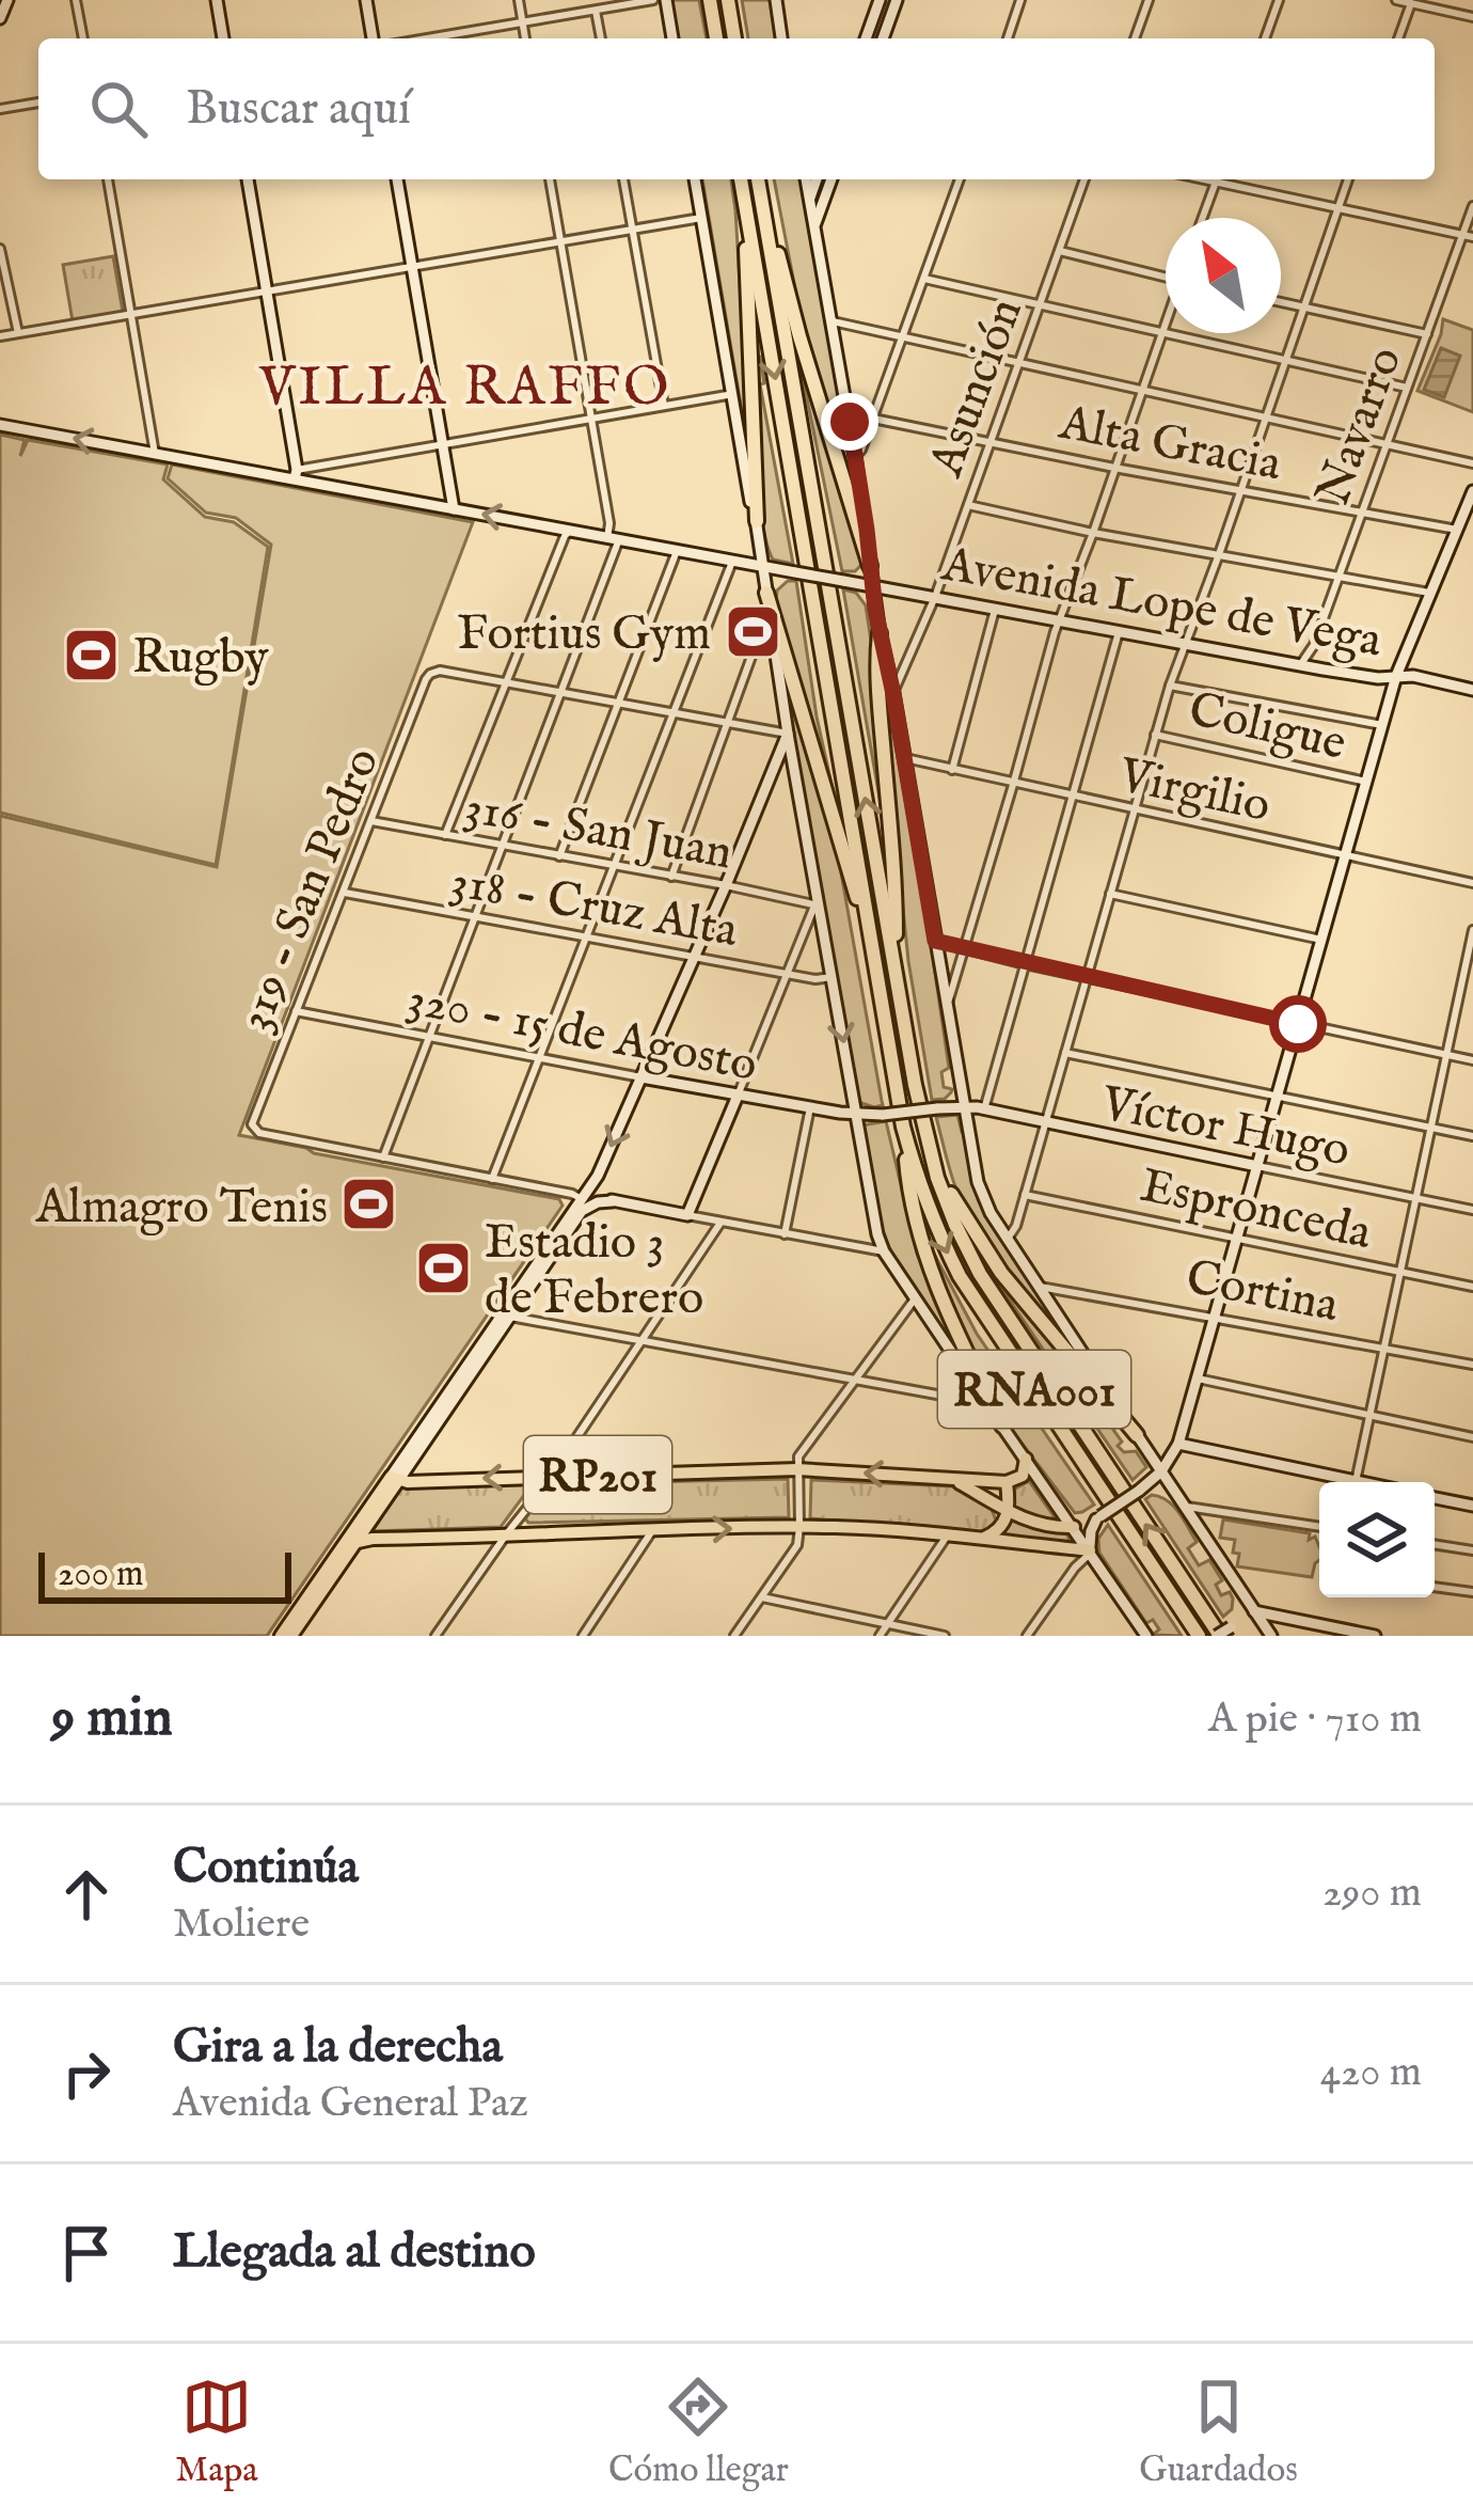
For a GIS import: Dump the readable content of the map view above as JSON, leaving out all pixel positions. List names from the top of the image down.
{
  "streets": {
    "highway": ["RNA001"],
    "main road": ["RP201"],
    "street": [
      "Asunción",
      "Navarro",
      "Alta Gracia",
      "Avenida Lope de Vega",
      "Coligue",
      "Virgilio",
      "316 - San Juan",
      "319 - San Pedro",
      "318 - Cruz Alta",
      "320 - 15 de Agosto",
      "Víctor Hugo",
      "Espronceda",
      "Cortina"
    ]
  },
  "crossings": [
    ["Asunción", "Alta Gracia"],
    ["Asunción", "Avenida Lope de Vega"],
    ["Navarro", "Alta Gracia"],
    ["Navarro", "Avenida Lope de Vega"],
    ["316 - San Juan", "319 - San Pedro"],
    ["319 - San Pedro", "318 - Cruz Alta"],
    ["319 - San Pedro", "320 - 15 de Agosto"],
    ["320 - 15 de Agosto", "Víctor Hugo"]
  ],
  "districts": ["VILLA RAFFO"],
  "places": {
    "sports": [
      "Fortius Gym",
      "Rugby",
      "Almagro Tenis",
      "Estadio 3 de Febrero"
    ]
  },
  "scale_bar": "200 m",
  "north": "top left",
  "page": {
    "search": "Buscar aquí",
    "scale": "200 m",
    "heading": ["9 min", "A pie · 710 m"],
    "list": [
      ["Continúa", "Moliere", "290 m"],
      ["Gira a la derecha", "Avenida General Paz", "420 m"],
      "Llegada al destino"
    ],
    "nav": ["Mapa", "Cómo llegar", "Guardados"]
  }
}
